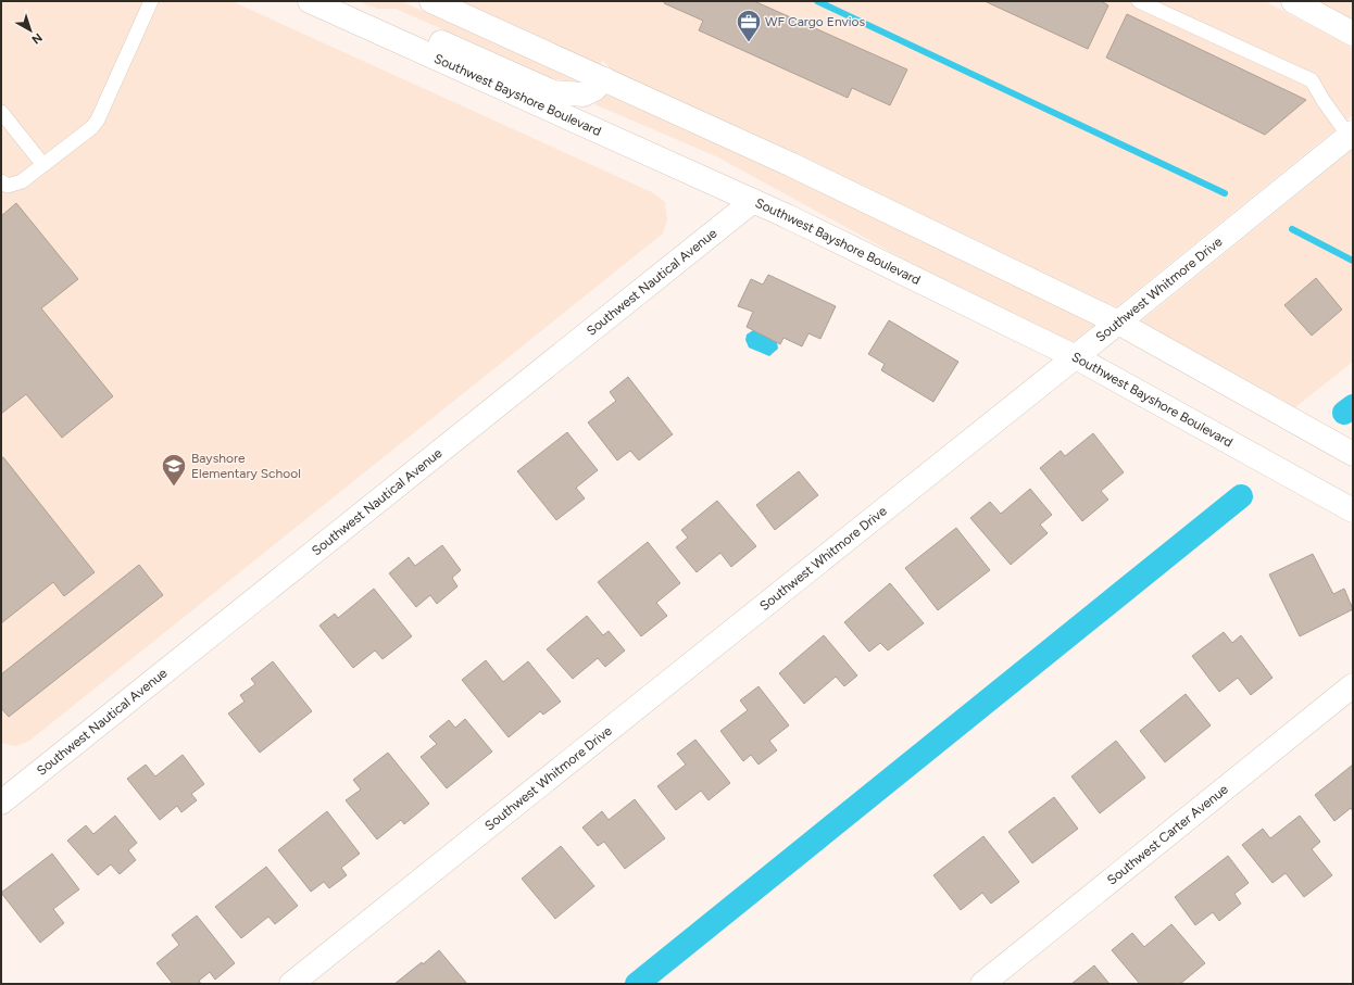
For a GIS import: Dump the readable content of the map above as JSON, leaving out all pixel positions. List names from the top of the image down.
{
  "streets": {
    "street": [
      "Southwest Bayshore Boulevard",
      "Southwest Nautical Avenue",
      "Southwest Whitmore Drive",
      "Southwest Carter Avenue"
    ]
  },
  "crossings": [
    ["Southwest Bayshore Boulevard", "Southwest Nautical Avenue"],
    ["Southwest Bayshore Boulevard", "Southwest Whitmore Drive"]
  ],
  "places": {
    "office": ["WF Cargo Envios"],
    "school or university": ["Bayshore Elementary School"]
  },
  "north": "bottom right"
}
